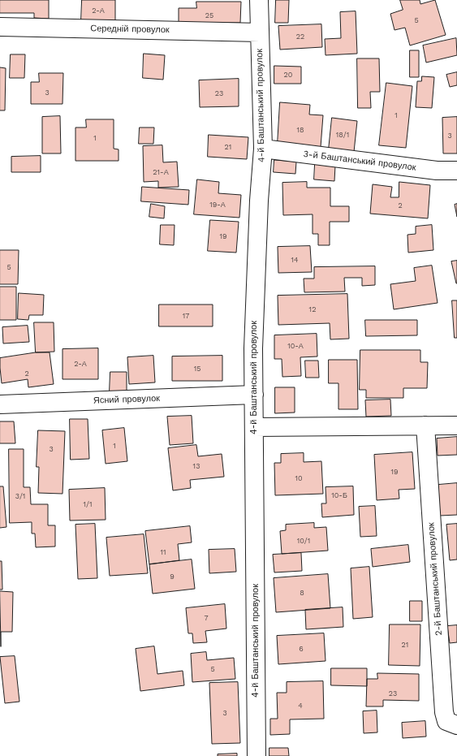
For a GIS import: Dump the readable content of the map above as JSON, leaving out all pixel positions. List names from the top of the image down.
{
  "streets": {
    "street": [
      "Середній провулок",
      "4-й Баштанський провулок",
      "3-й Баштанський провулок",
      "Ясний провулок",
      "2-й Баштанський провулок"
    ]
  },
  "crossings": [
    ["Середній провулок", "4-й Баштанський провулок"],
    ["4-й Баштанський провулок", "3-й Баштанський провулок"],
    ["4-й Баштанський провулок", "Ясний провулок"]
  ],
  "house_numbers": [
    "2-А",
    "25",
    "5",
    "22",
    "20",
    "3",
    "23",
    "1",
    "18",
    "18/1",
    "3",
    "1",
    "21",
    "21-А",
    "19-А",
    "2",
    "19",
    "14",
    "5",
    "12",
    "17",
    "10-А",
    "2-А",
    "15",
    "2",
    "1",
    "3",
    "13",
    "19",
    "10",
    "10-Б",
    "3/1",
    "1/1",
    "10/1",
    "11",
    "9",
    "8",
    "7",
    "21",
    "6",
    "5",
    "23",
    "4",
    "3"
  ]
}
